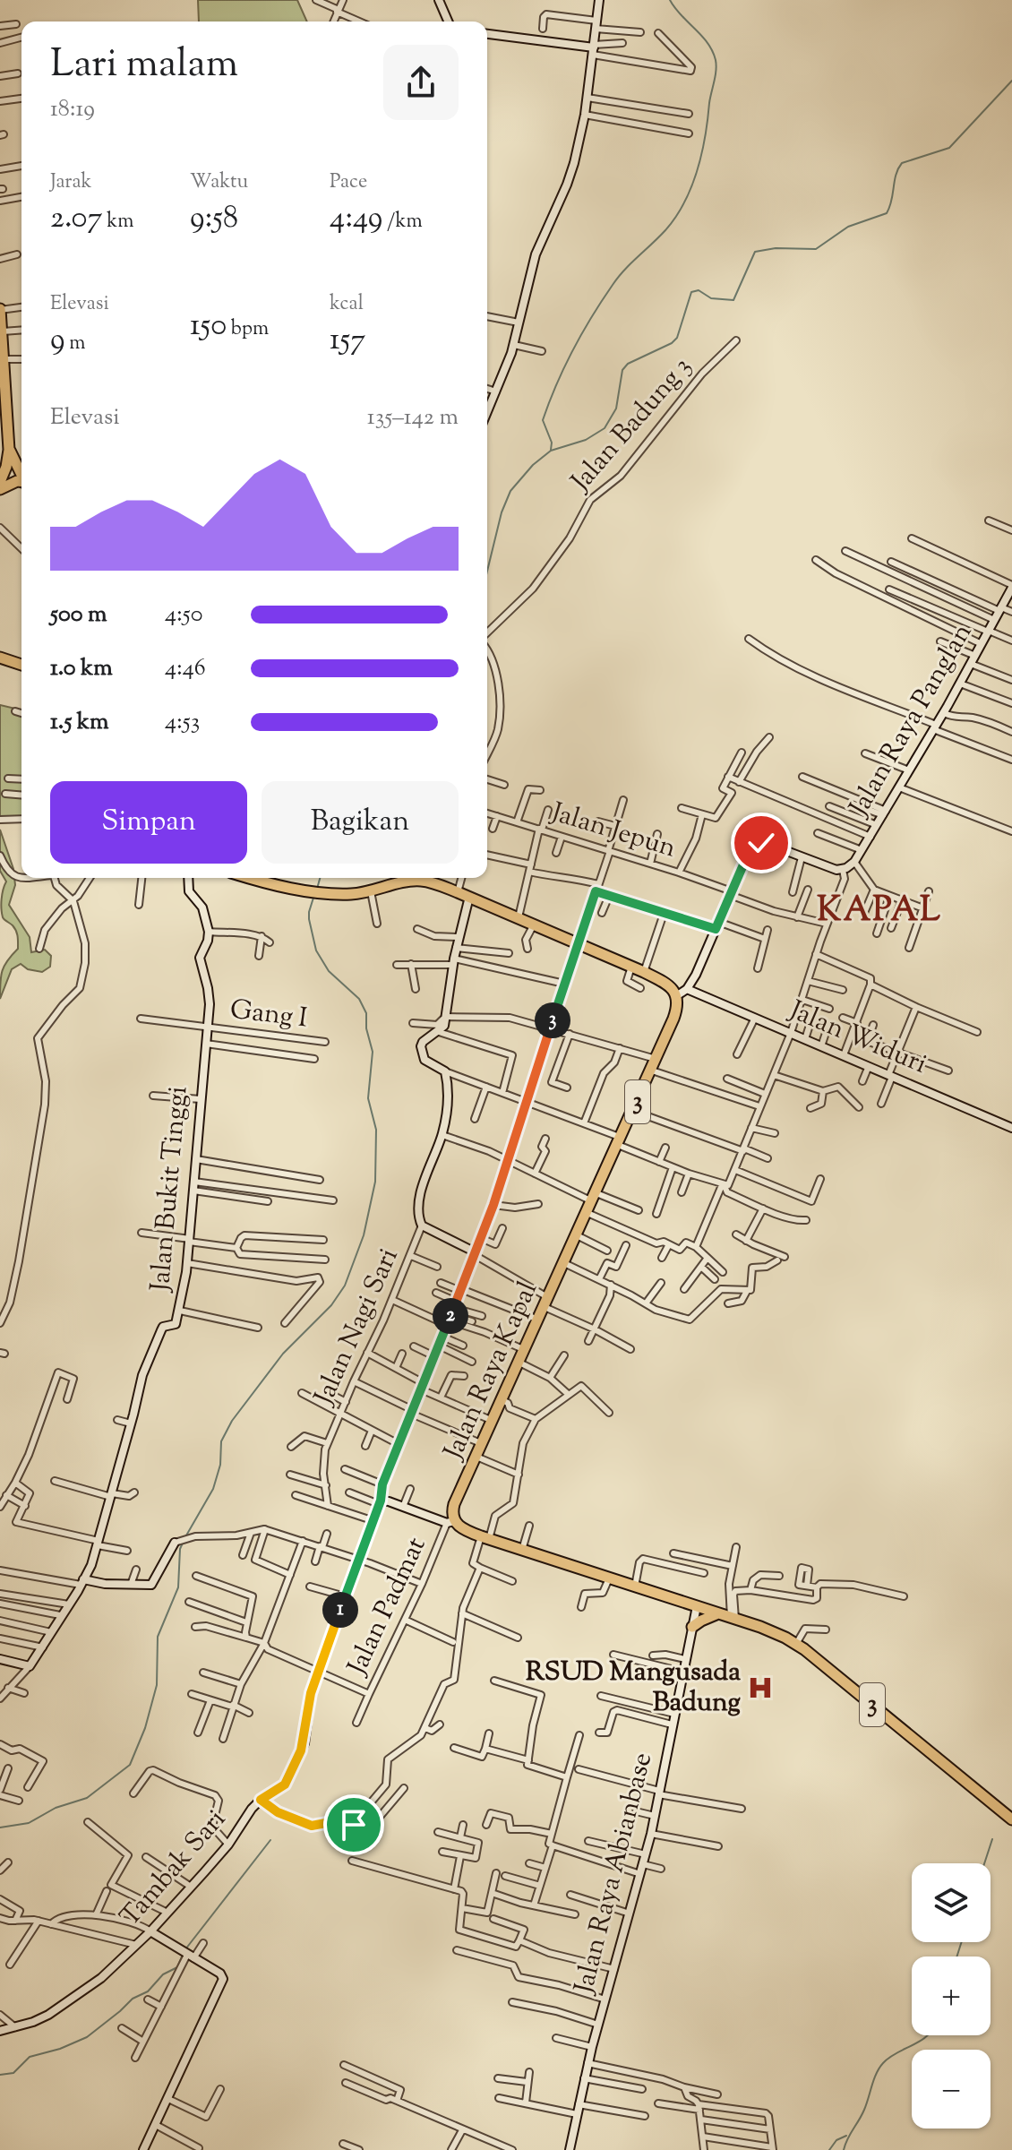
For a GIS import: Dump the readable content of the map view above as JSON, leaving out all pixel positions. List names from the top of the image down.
{
  "streets": {
    "highway": ["3", "Jalan Raya Kapal"],
    "street": [
      "Jalan Badung 3",
      "Jalan Raya Panglan",
      "Jalan Jepun",
      "Gang I",
      "Jalan Widuri",
      "Jalan Bukit Tinggi",
      "Jalan Nagi Sari",
      "Jalan Padmat",
      "Tambak Sari",
      "Jalan Raya Abianbase"
    ]
  },
  "crossings": [
    ["Gang I", "Jalan Bukit Tinggi"],
    ["3", "Jalan Raya Kapal"],
    ["3", "Jalan Padmat"],
    ["3", "Jalan Raya Abianbase"],
    ["Jalan Raya Kapal", "Jalan Padmat"],
    ["Jalan Padmat", "Tambak Sari"]
  ],
  "districts": ["KAPAL"],
  "places": {
    "hospital": ["RSUD Mangusada Badung"]
  },
  "page": {
    "heading": ["Lari malam", "18:19"],
    "stats": [
      ["Jarak", "2.07 km"],
      ["Waktu", "9:58"],
      ["Pace", "4:49 /km"],
      ["Elevasi", "9 m"],
      ["150 bpm"],
      ["kcal", "157"]
    ],
    "chart": ["Elevasi", "135–142 m"],
    "list": [
      {
        "name": "500 m",
        "note": "4:50"
      },
      {
        "name": "1.0 km",
        "note": "4:46"
      },
      {
        "name": "1.5 km",
        "note": "4:53"
      }
    ],
    "buttons": ["Simpan", "Bagikan"],
    "pins": ["3", "2", "1"],
    "map_buttons": ["+", "−"]
  }
}
